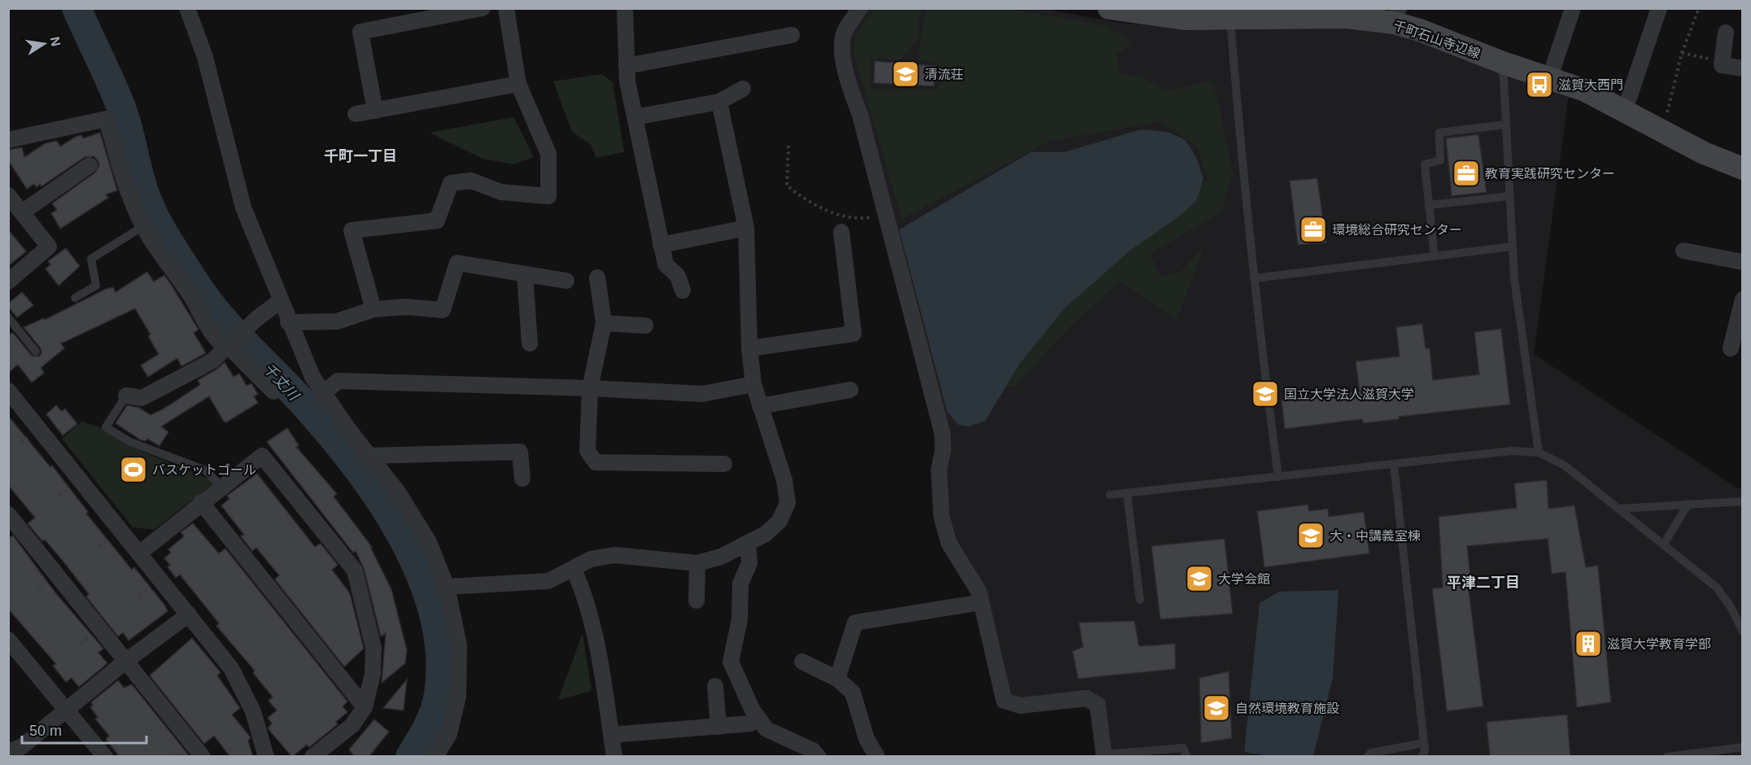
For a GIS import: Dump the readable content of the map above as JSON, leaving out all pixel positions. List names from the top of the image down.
{
  "streets": {
    "main road": ["千町石山寺辺線"]
  },
  "districts": ["千町一丁目", "平津二丁目"],
  "water": ["千丈川"],
  "places": {
    "school or university": [
      "清流荘",
      "国立大学法人滋賀大学",
      "大・中講義室棟",
      "大学会館",
      "自然環境教育施設"
    ],
    "bus stop": ["滋賀大西門"],
    "office": ["教育実践研究センター", "環境総合研究センター"],
    "sports": ["バスケットゴール"],
    "building": ["滋賀大学教育学部"]
  },
  "scale_bar": "50 m",
  "north": "right"
}
